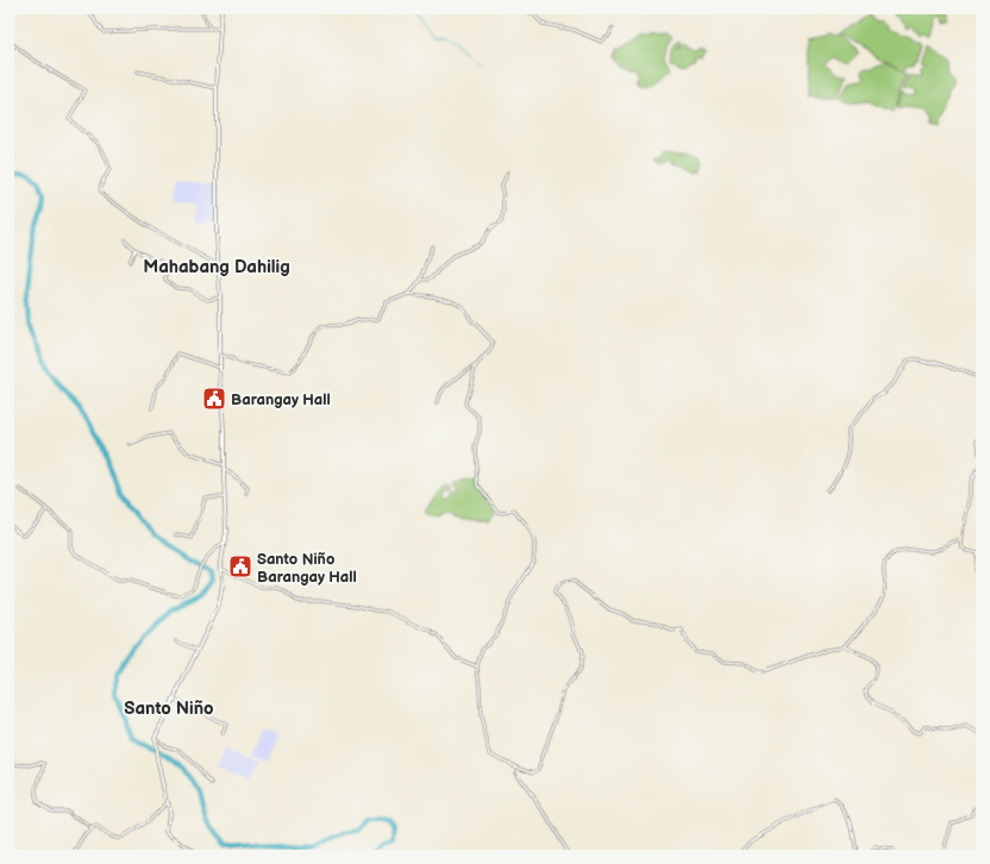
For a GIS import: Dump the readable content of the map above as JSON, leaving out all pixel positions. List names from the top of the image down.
{
  "districts": ["Mahabang Dahilig", "Santo Niño"],
  "places": {
    "public building": ["Barangay Hall", "Santo Niño Barangay Hall"]
  }
}
